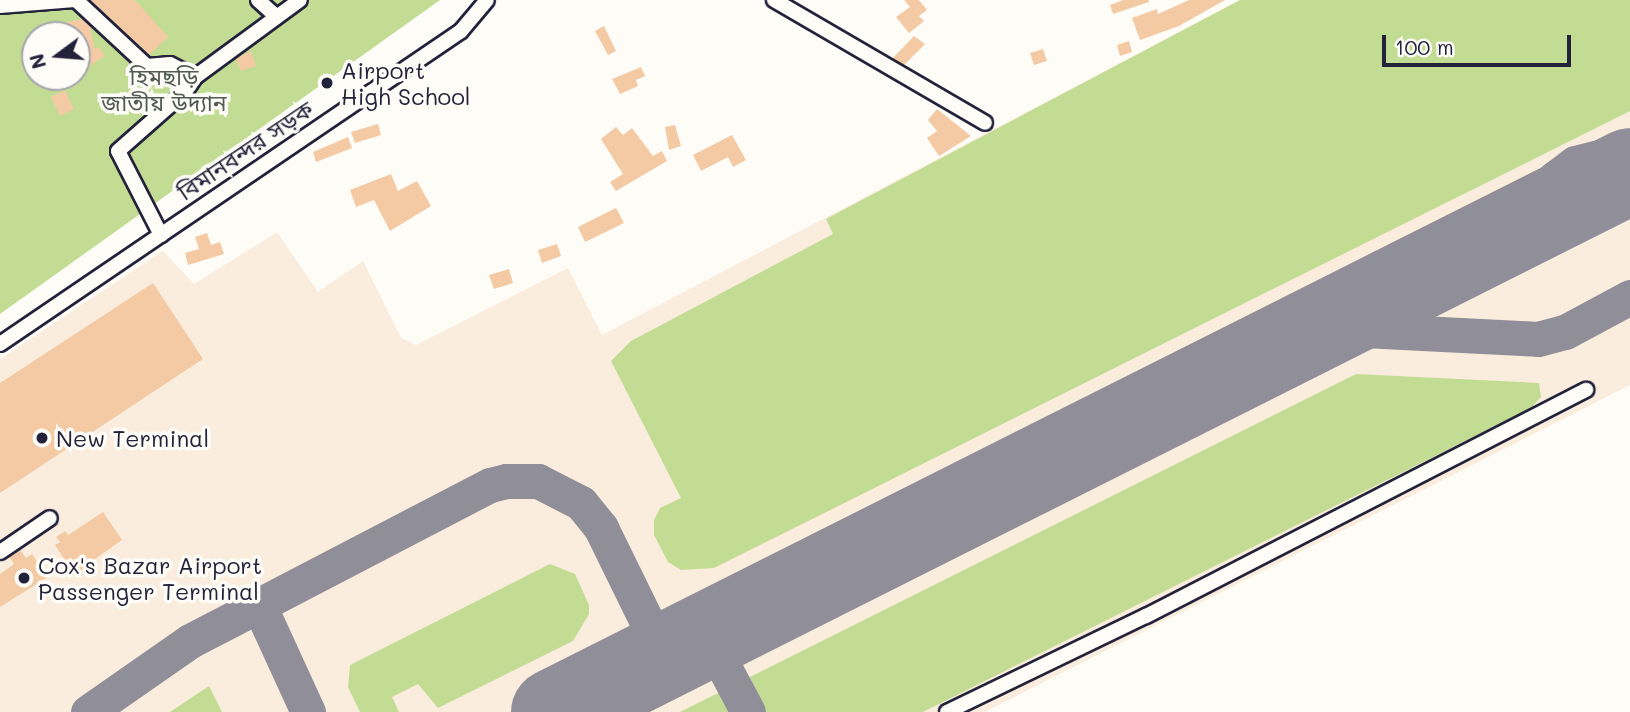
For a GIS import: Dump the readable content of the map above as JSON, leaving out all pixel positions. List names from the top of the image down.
{
  "streets": {
    "street": ["বিমানবন্দর সড়ক"]
  },
  "parks": ["হিমছড়ি জাতীয় উদ্যান"],
  "places": ["Airport High School", "New Terminal", "Cox's Bazar Airport Passenger Terminal"],
  "scale_bar": "100 m",
  "north": "left"
}
